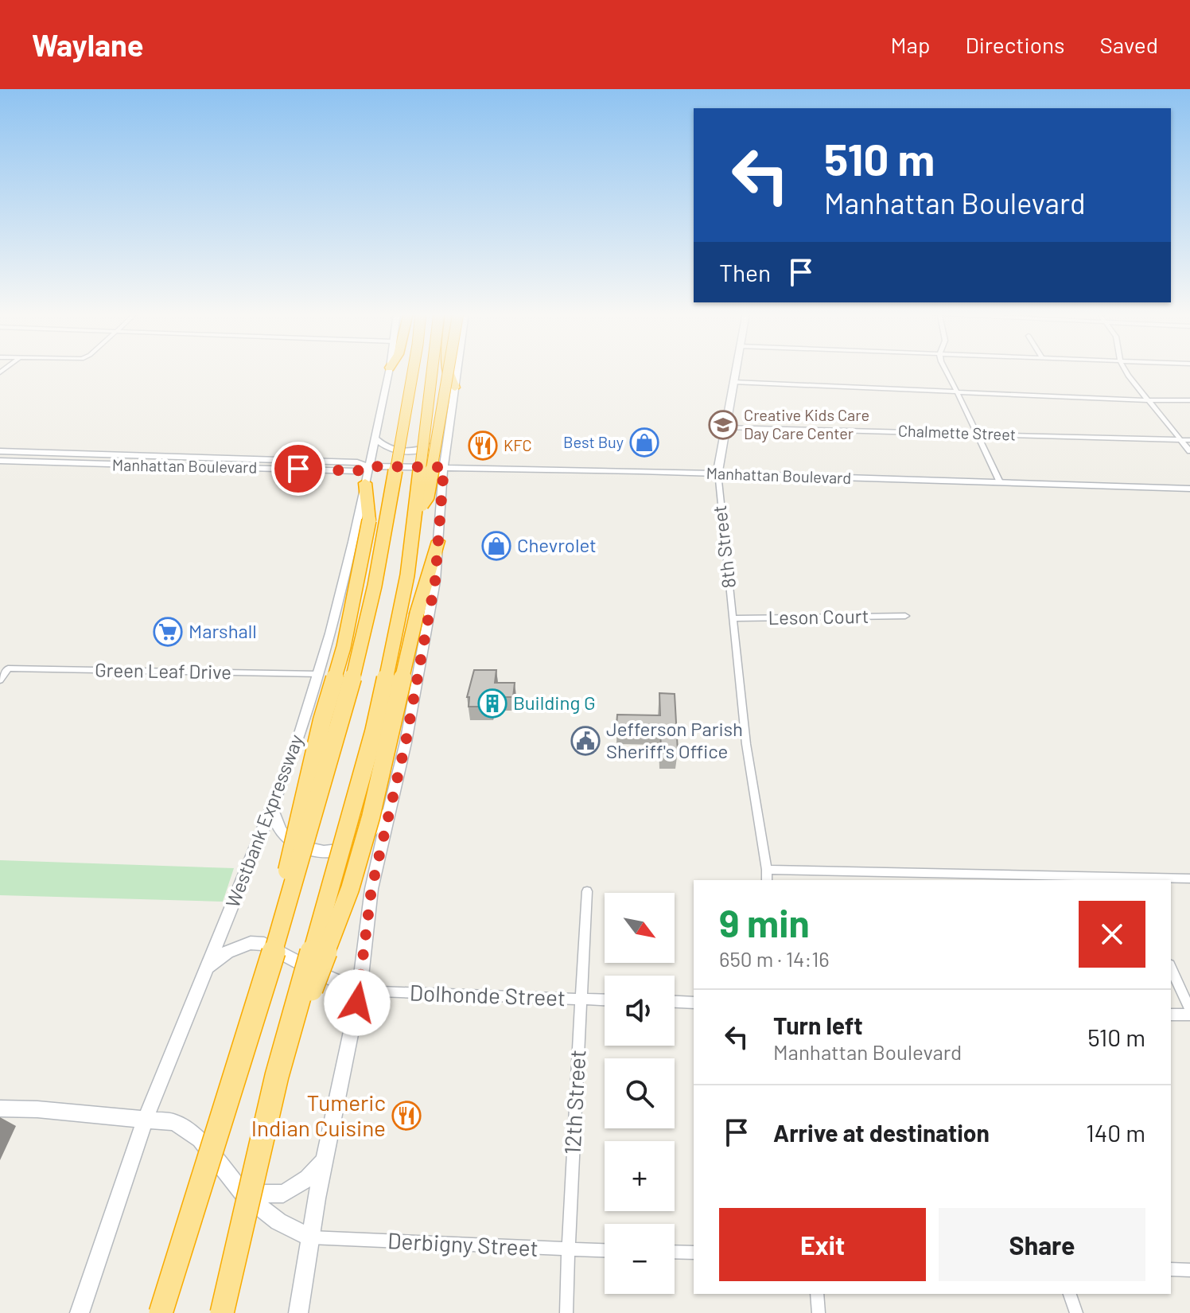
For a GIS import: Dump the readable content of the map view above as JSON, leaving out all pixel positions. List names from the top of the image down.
{
  "streets": {
    "highway": ["Westbank Expressway"],
    "main road": ["Manhattan Boulevard", "8th Street"],
    "street": [
      "Chalmette Street",
      "Leson Court",
      "Green Leaf Drive",
      "Dolhonde Street",
      "12th Street",
      "Derbigny Street"
    ]
  },
  "crossings": [
    ["Chalmette Street", "8th Street"],
    ["Manhattan Boulevard", "8th Street"],
    ["Manhattan Boulevard", "Westbank Expressway"],
    ["8th Street", "Leson Court"],
    ["Green Leaf Drive", "Westbank Expressway"],
    ["Dolhonde Street", "12th Street"],
    ["12th Street", "Derbigny Street"]
  ],
  "places": {
    "school or university": ["Creative Kids Care Day Care Center"],
    "shop": ["Best Buy", "Chevrolet"],
    "restaurant": ["KFC", "Tumeric Indian Cuisine"],
    "supermarket": ["Marshall"],
    "building": ["Building G"],
    "public building": ["Jefferson Parish Sheriff's Office"]
  },
  "north": "bottom right",
  "page": {
    "header": "Waylane",
    "nav": ["Map", "Directions", "Saved"],
    "turn": ["510 m", "Manhattan Boulevard"],
    "then": "Then",
    "heading": ["9 min", "650 m · 14:16"],
    "map_buttons": ["+", "−"],
    "list": [
      {
        "name": "Turn left",
        "note": "Manhattan Boulevard",
        "value": "510 m"
      },
      {
        "name": "Arrive at destination",
        "value": "140 m"
      }
    ],
    "buttons": ["Exit", "Share"]
  }
}
